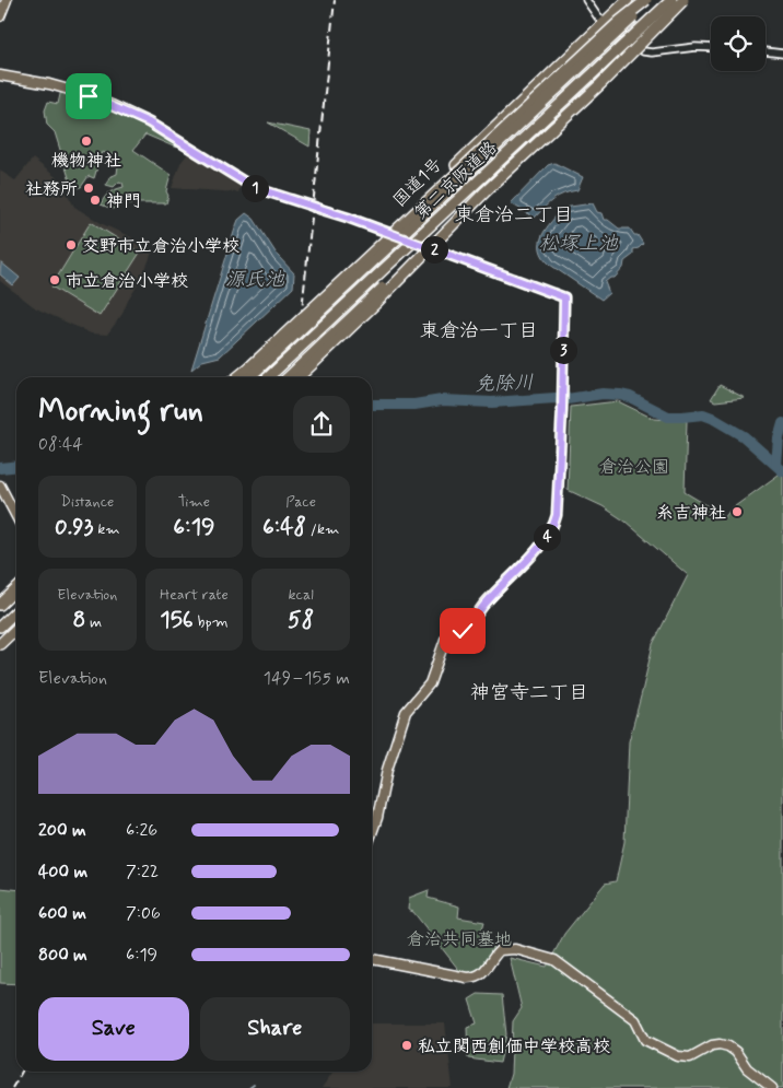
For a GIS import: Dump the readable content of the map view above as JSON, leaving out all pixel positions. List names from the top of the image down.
{
  "streets": {
    "highway": ["第二京阪道路", "国道1号"]
  },
  "districts": ["東倉治二丁目", "東倉治一丁目", "神宮寺二丁目"],
  "water": ["松塚上池", "源氏池", "免除川"],
  "parks": ["倉治公園", "倉治共同墓地"],
  "places": [
    "機物神社",
    "社務所",
    "神門",
    "交野市立倉治小学校",
    "市立倉治小学校",
    "糸吉神社",
    "私立関西創価中学校高校"
  ],
  "page": {
    "pins": [
      "1",
      "2",
      "3",
      "4"
    ],
    "heading": ["Morning run", "08:44"],
    "stats": [
      ["Distance", "0.93 km"],
      ["Time", "6:19"],
      ["Pace", "6:48 /km"],
      ["Elevation", "8 m"],
      ["Heart rate", "156 bpm"],
      ["kcal", "58"]
    ],
    "chart": ["Elevation", "149–155 m"],
    "list": [
      {
        "name": "200 m",
        "note": "6:26"
      },
      {
        "name": "400 m",
        "note": "7:22"
      },
      {
        "name": "600 m",
        "note": "7:06"
      },
      {
        "name": "800 m",
        "note": "6:19"
      }
    ],
    "buttons": ["Save", "Share"]
  }
}
